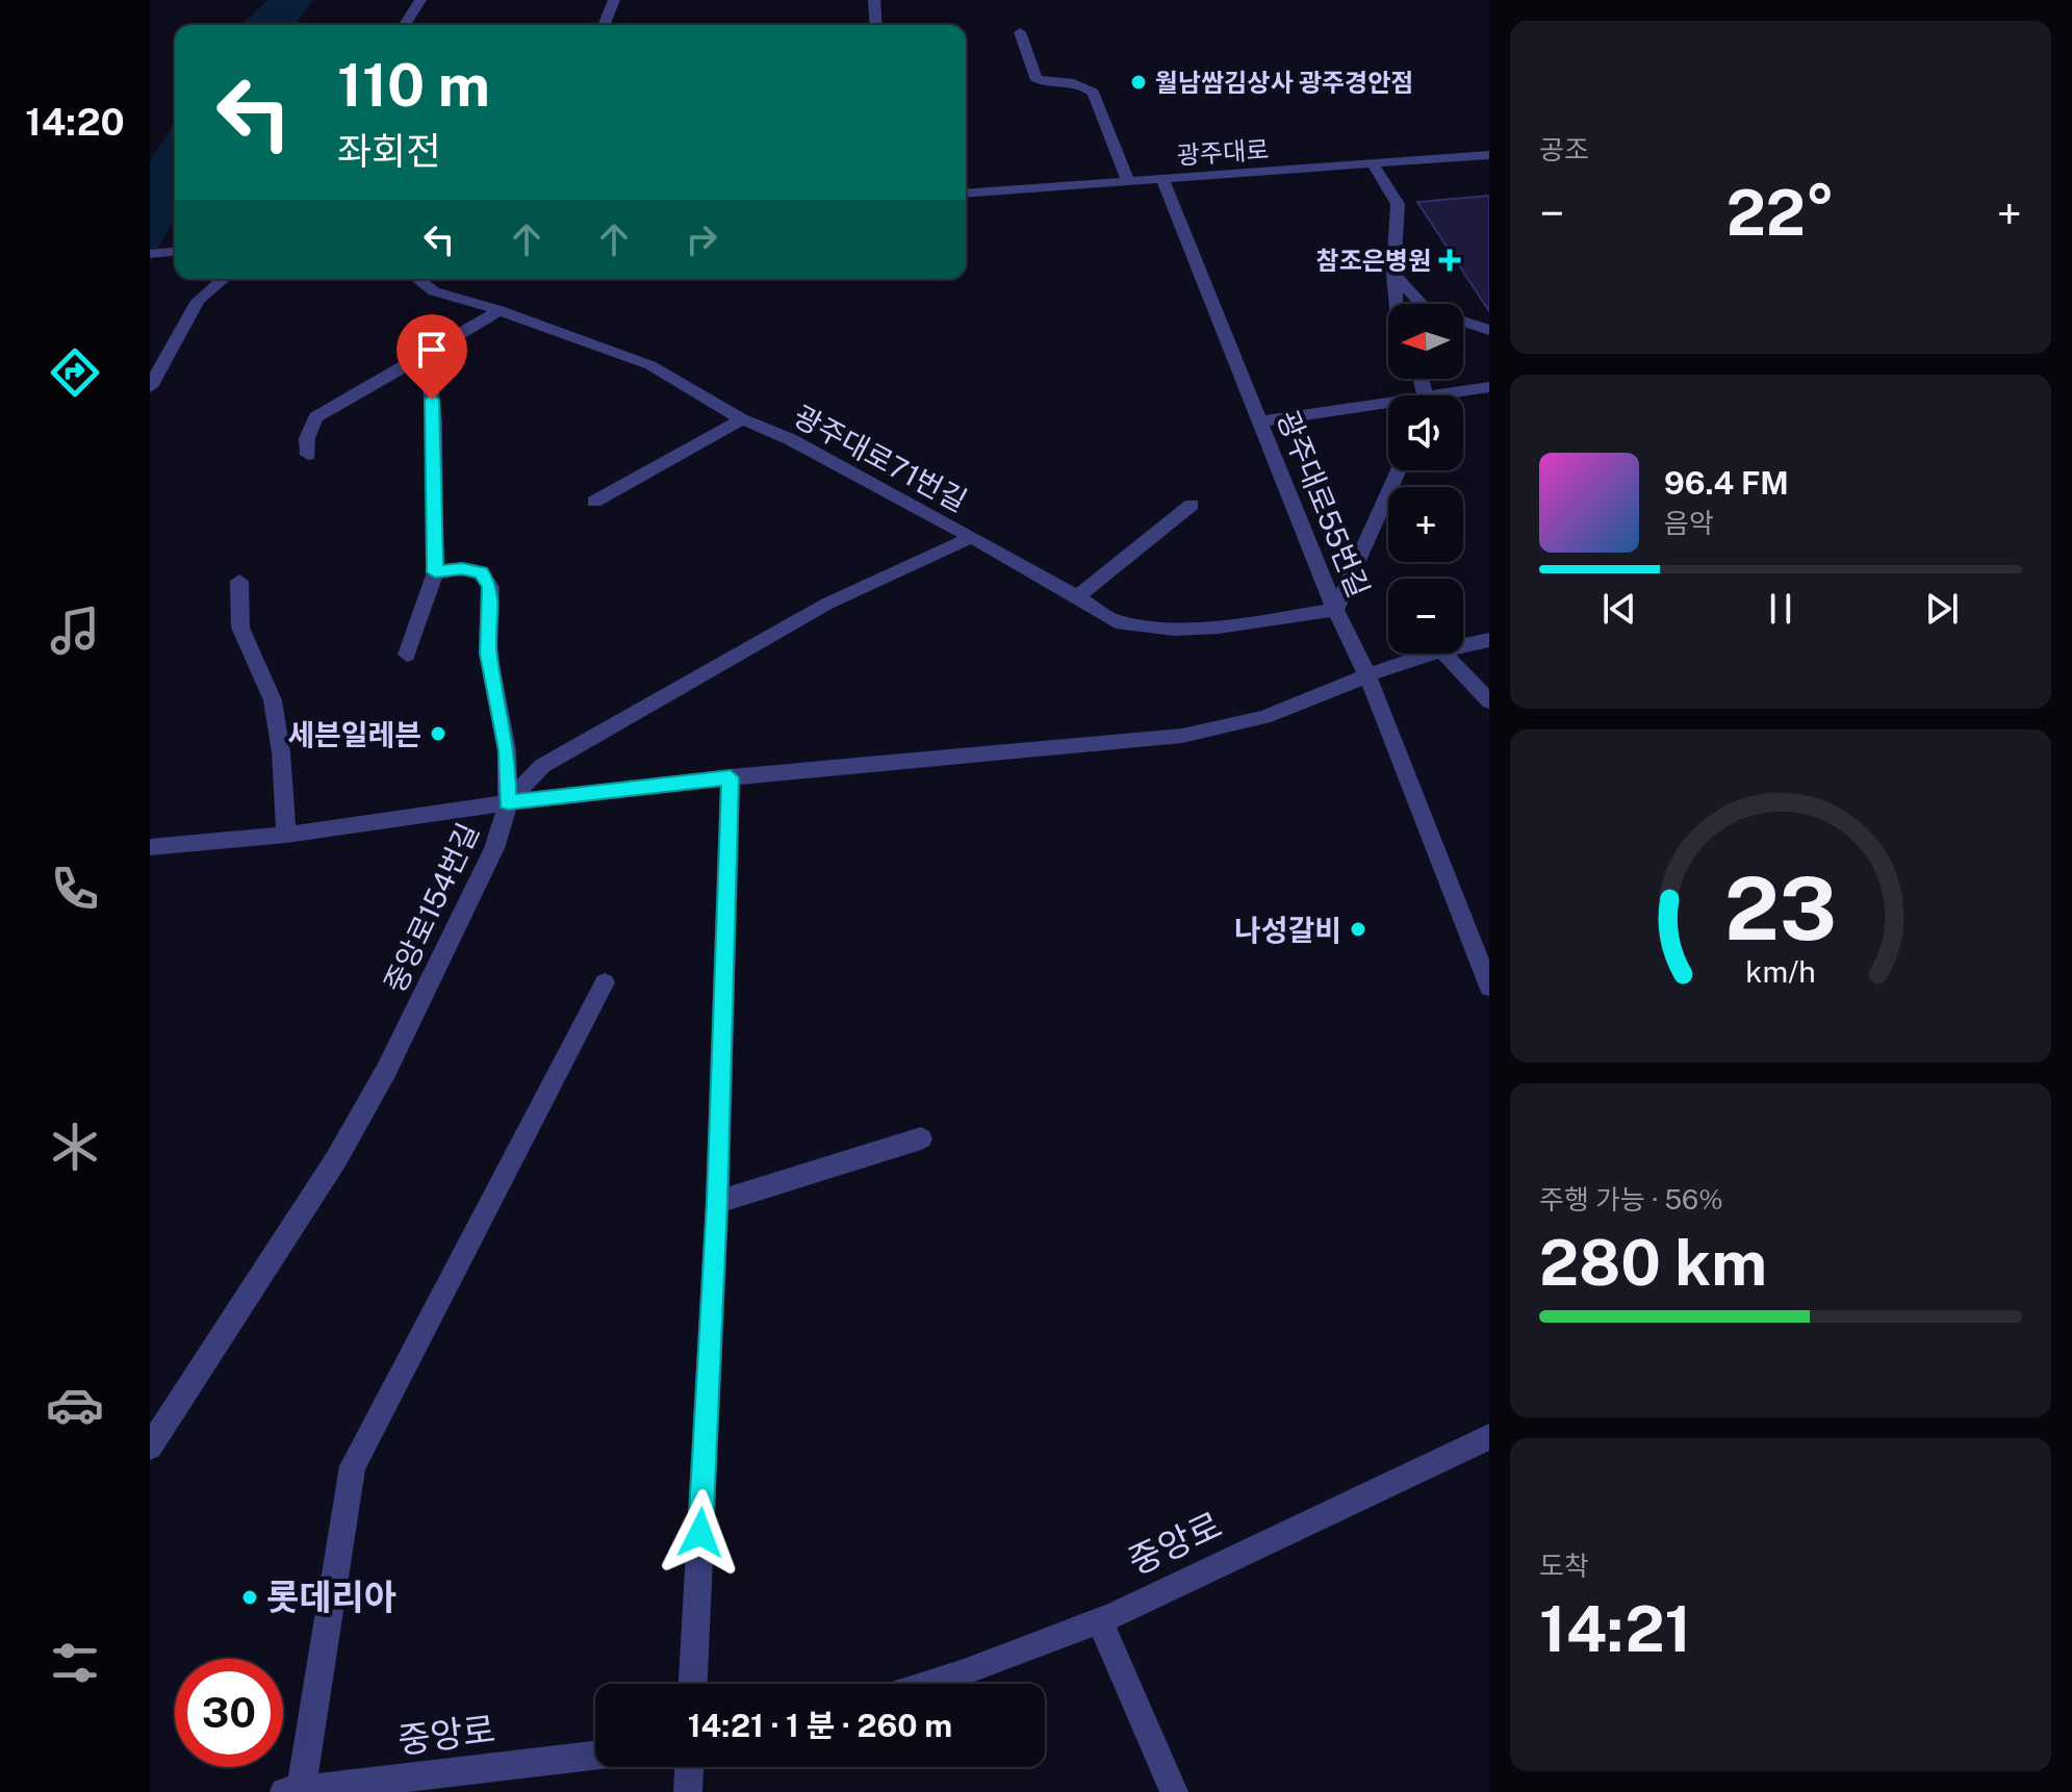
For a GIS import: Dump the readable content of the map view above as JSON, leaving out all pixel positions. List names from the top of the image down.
{
  "streets": {
    "street": [
      "광주대로",
      "광주대로71번길",
      "광주대로55번길",
      "중앙로154번길",
      "중앙로"
    ]
  },
  "crossings": [
    ["광주대로", "광주대로55번길"],
    ["광주대로71번길", "광주대로55번길"]
  ],
  "places": {
    "other": [
      "월남쌈김상사 광주경안점",
      "세븐일레븐",
      "나성갈비",
      "롯데리아"
    ],
    "health": ["참조은병원"]
  },
  "north": "left",
  "page": {
    "tabs": "14:20",
    "tile": [
      "공조",
      ["주행 가능 · 56%", "280 km"],
      ["도착", "14:21"]
    ],
    "turn": ["110 m", "좌회전"],
    "heat": ["−", "22°", "+"],
    "map_buttons": ["+", "−"],
    "song": ["96.4 FM", "음악"],
    "limit": "30",
    "trip": "14:21 · 1 분 · 260 m",
    "gauge": ["23", "km/h"]
  }
}
